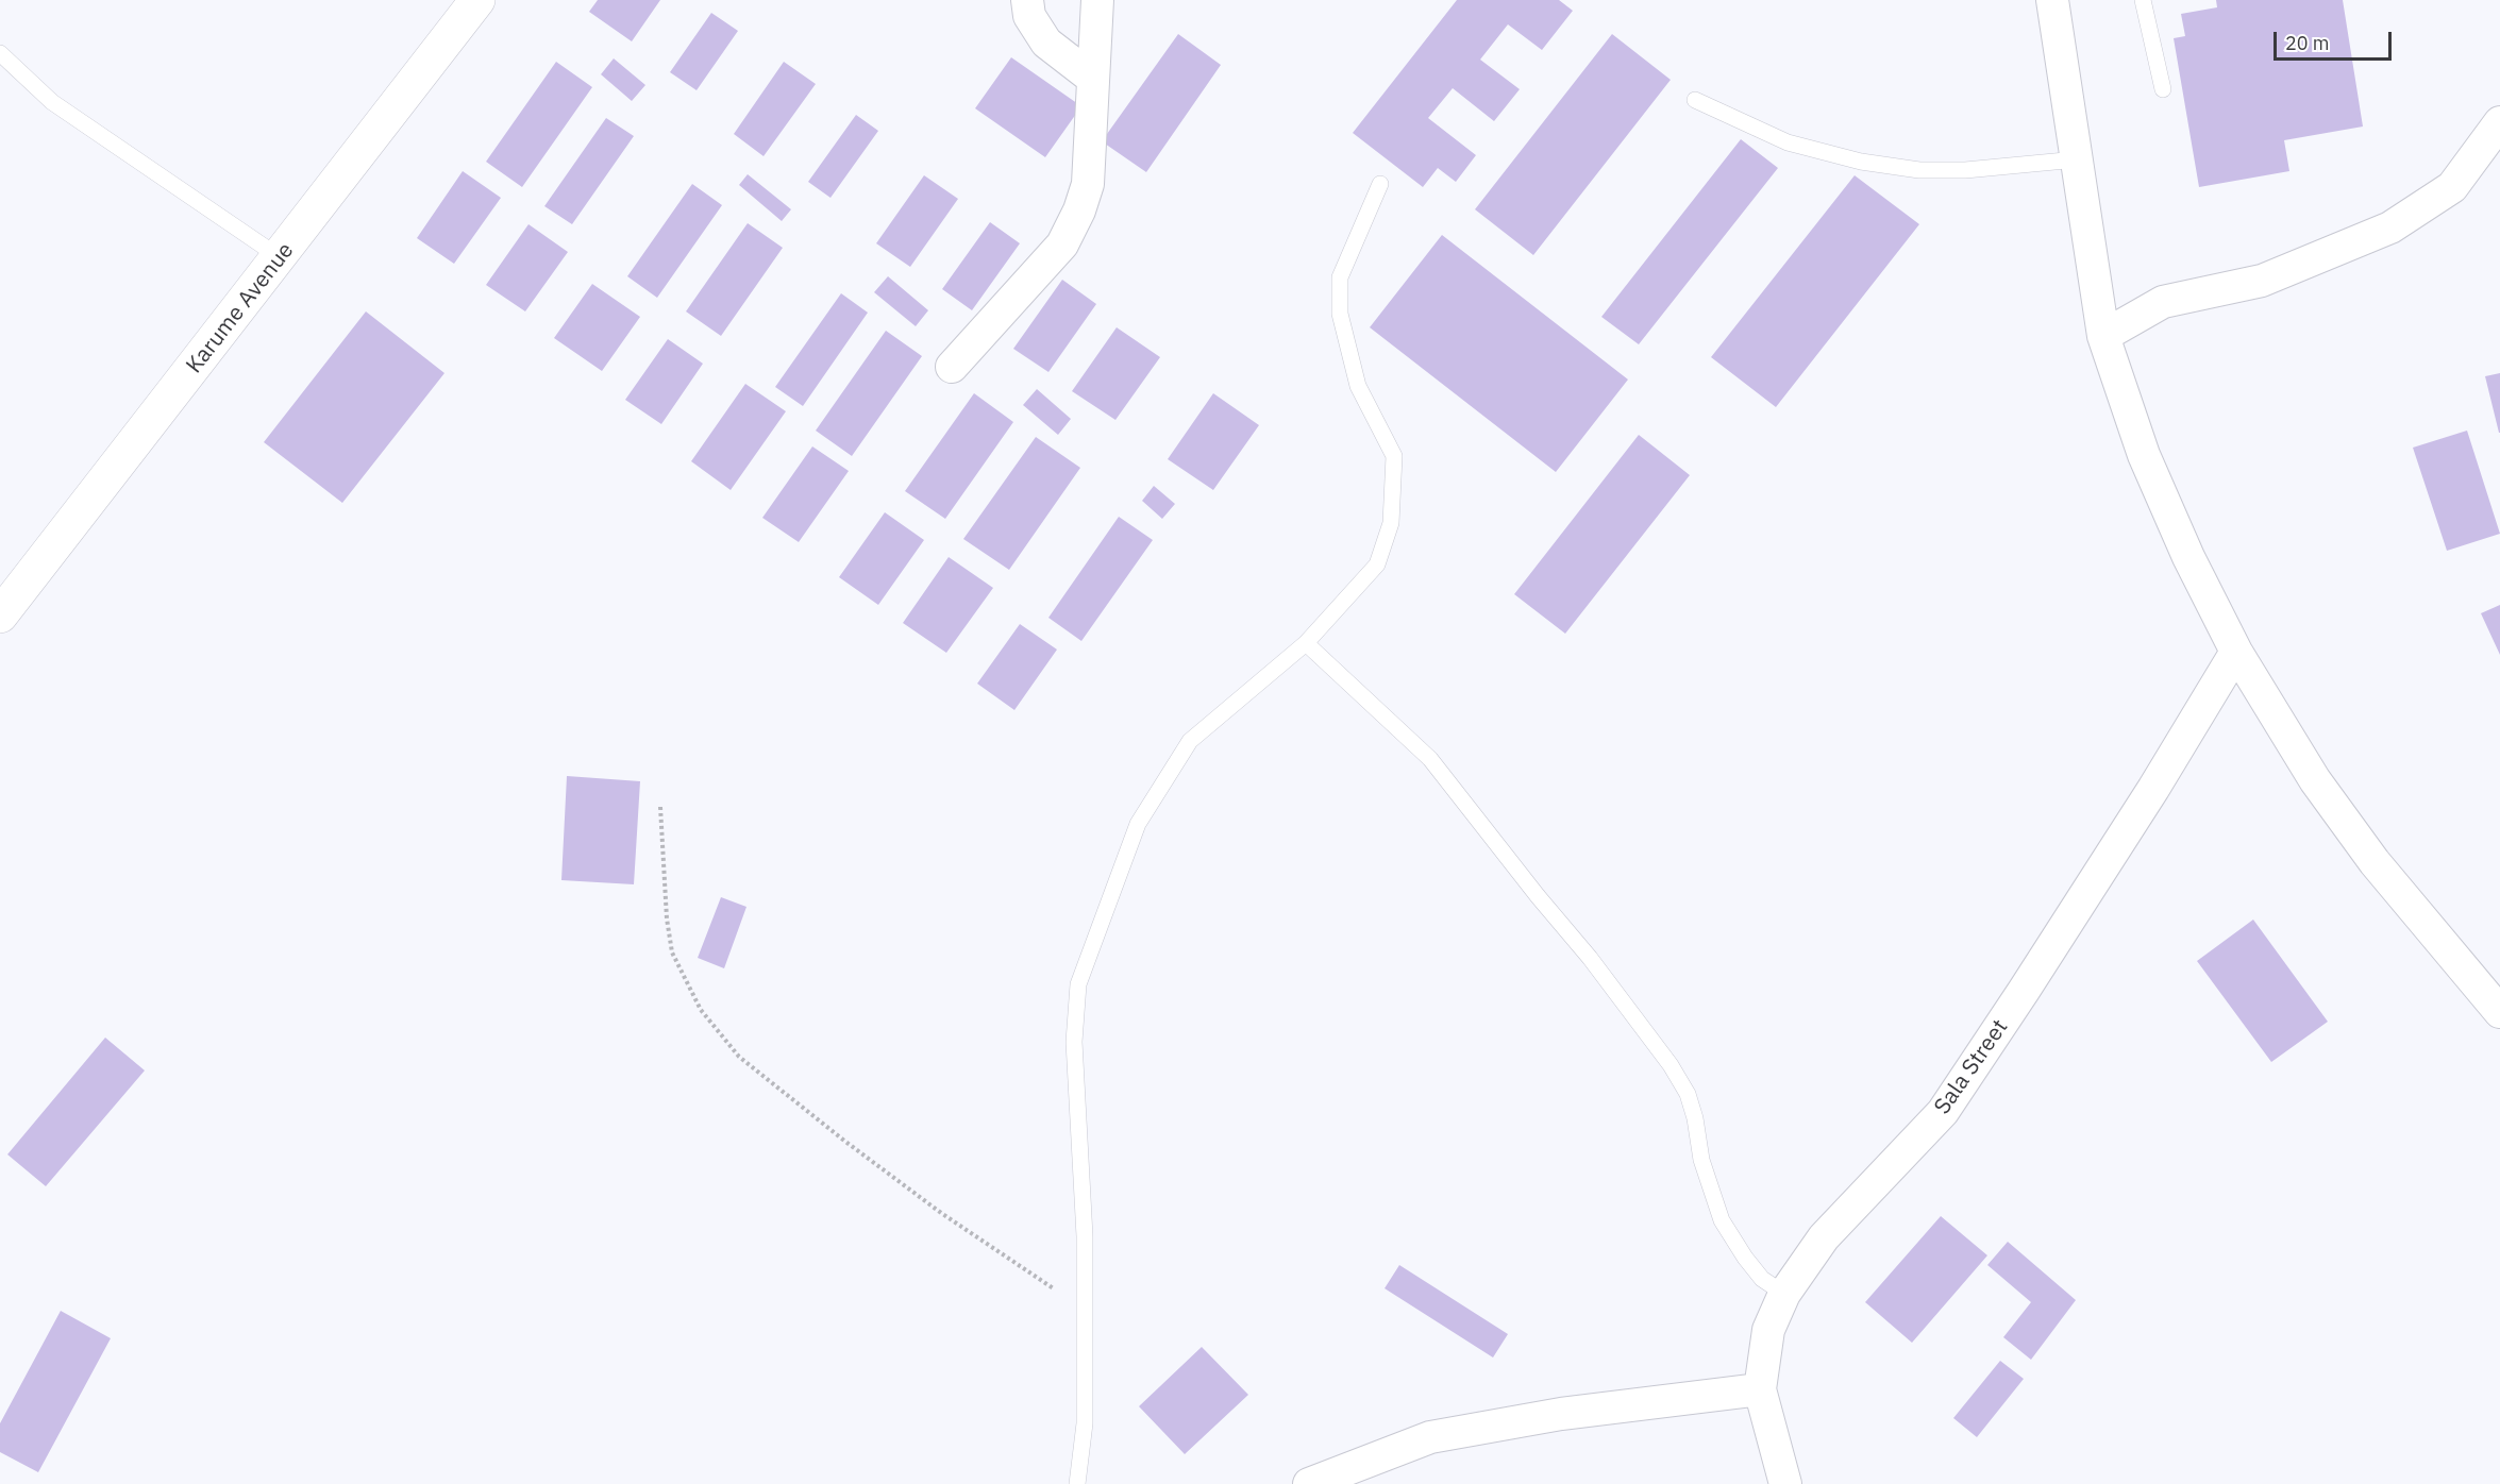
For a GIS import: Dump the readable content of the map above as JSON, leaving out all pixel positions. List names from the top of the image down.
{
  "streets": {
    "street": ["Karume Avenue", "Sala Street"]
  },
  "scale_bar": "20 m"
}
